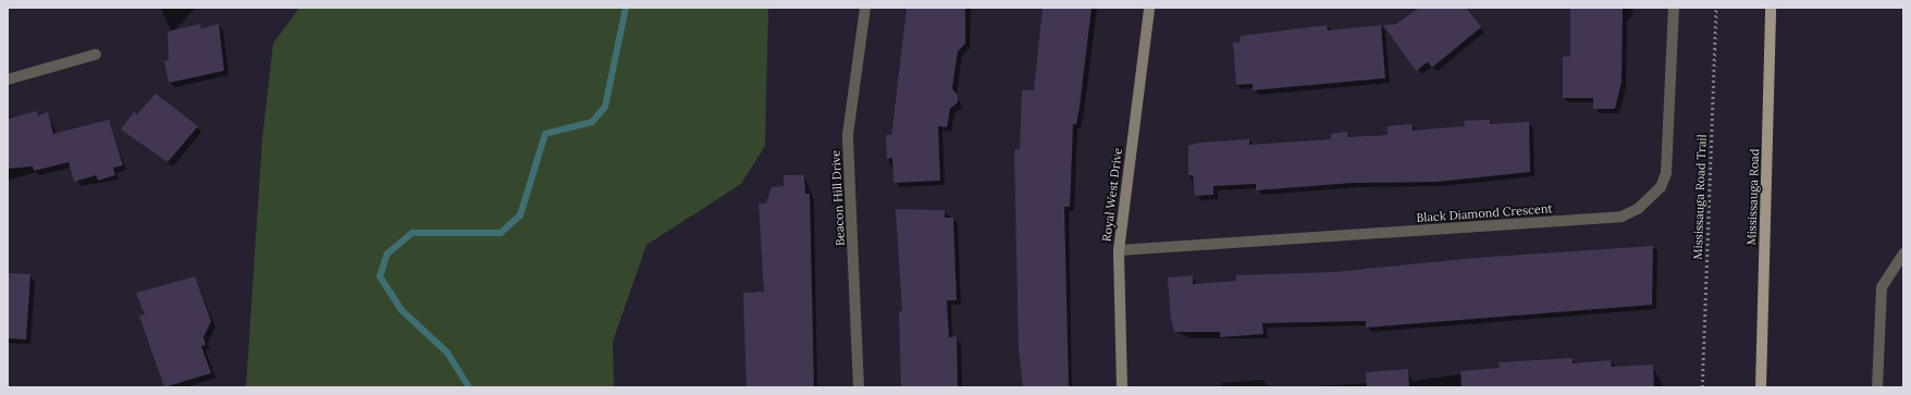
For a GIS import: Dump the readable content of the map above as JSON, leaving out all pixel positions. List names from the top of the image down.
{
  "streets": {
    "main road": ["Mississauga Road"],
    "street": ["Royal West Drive", "Beacon Hill Drive", "Black Diamond Crescent"],
    "path": ["Mississauga Road Trail"]
  },
  "crossings": [
    ["Royal West Drive", "Black Diamond Crescent"]
  ]
}
